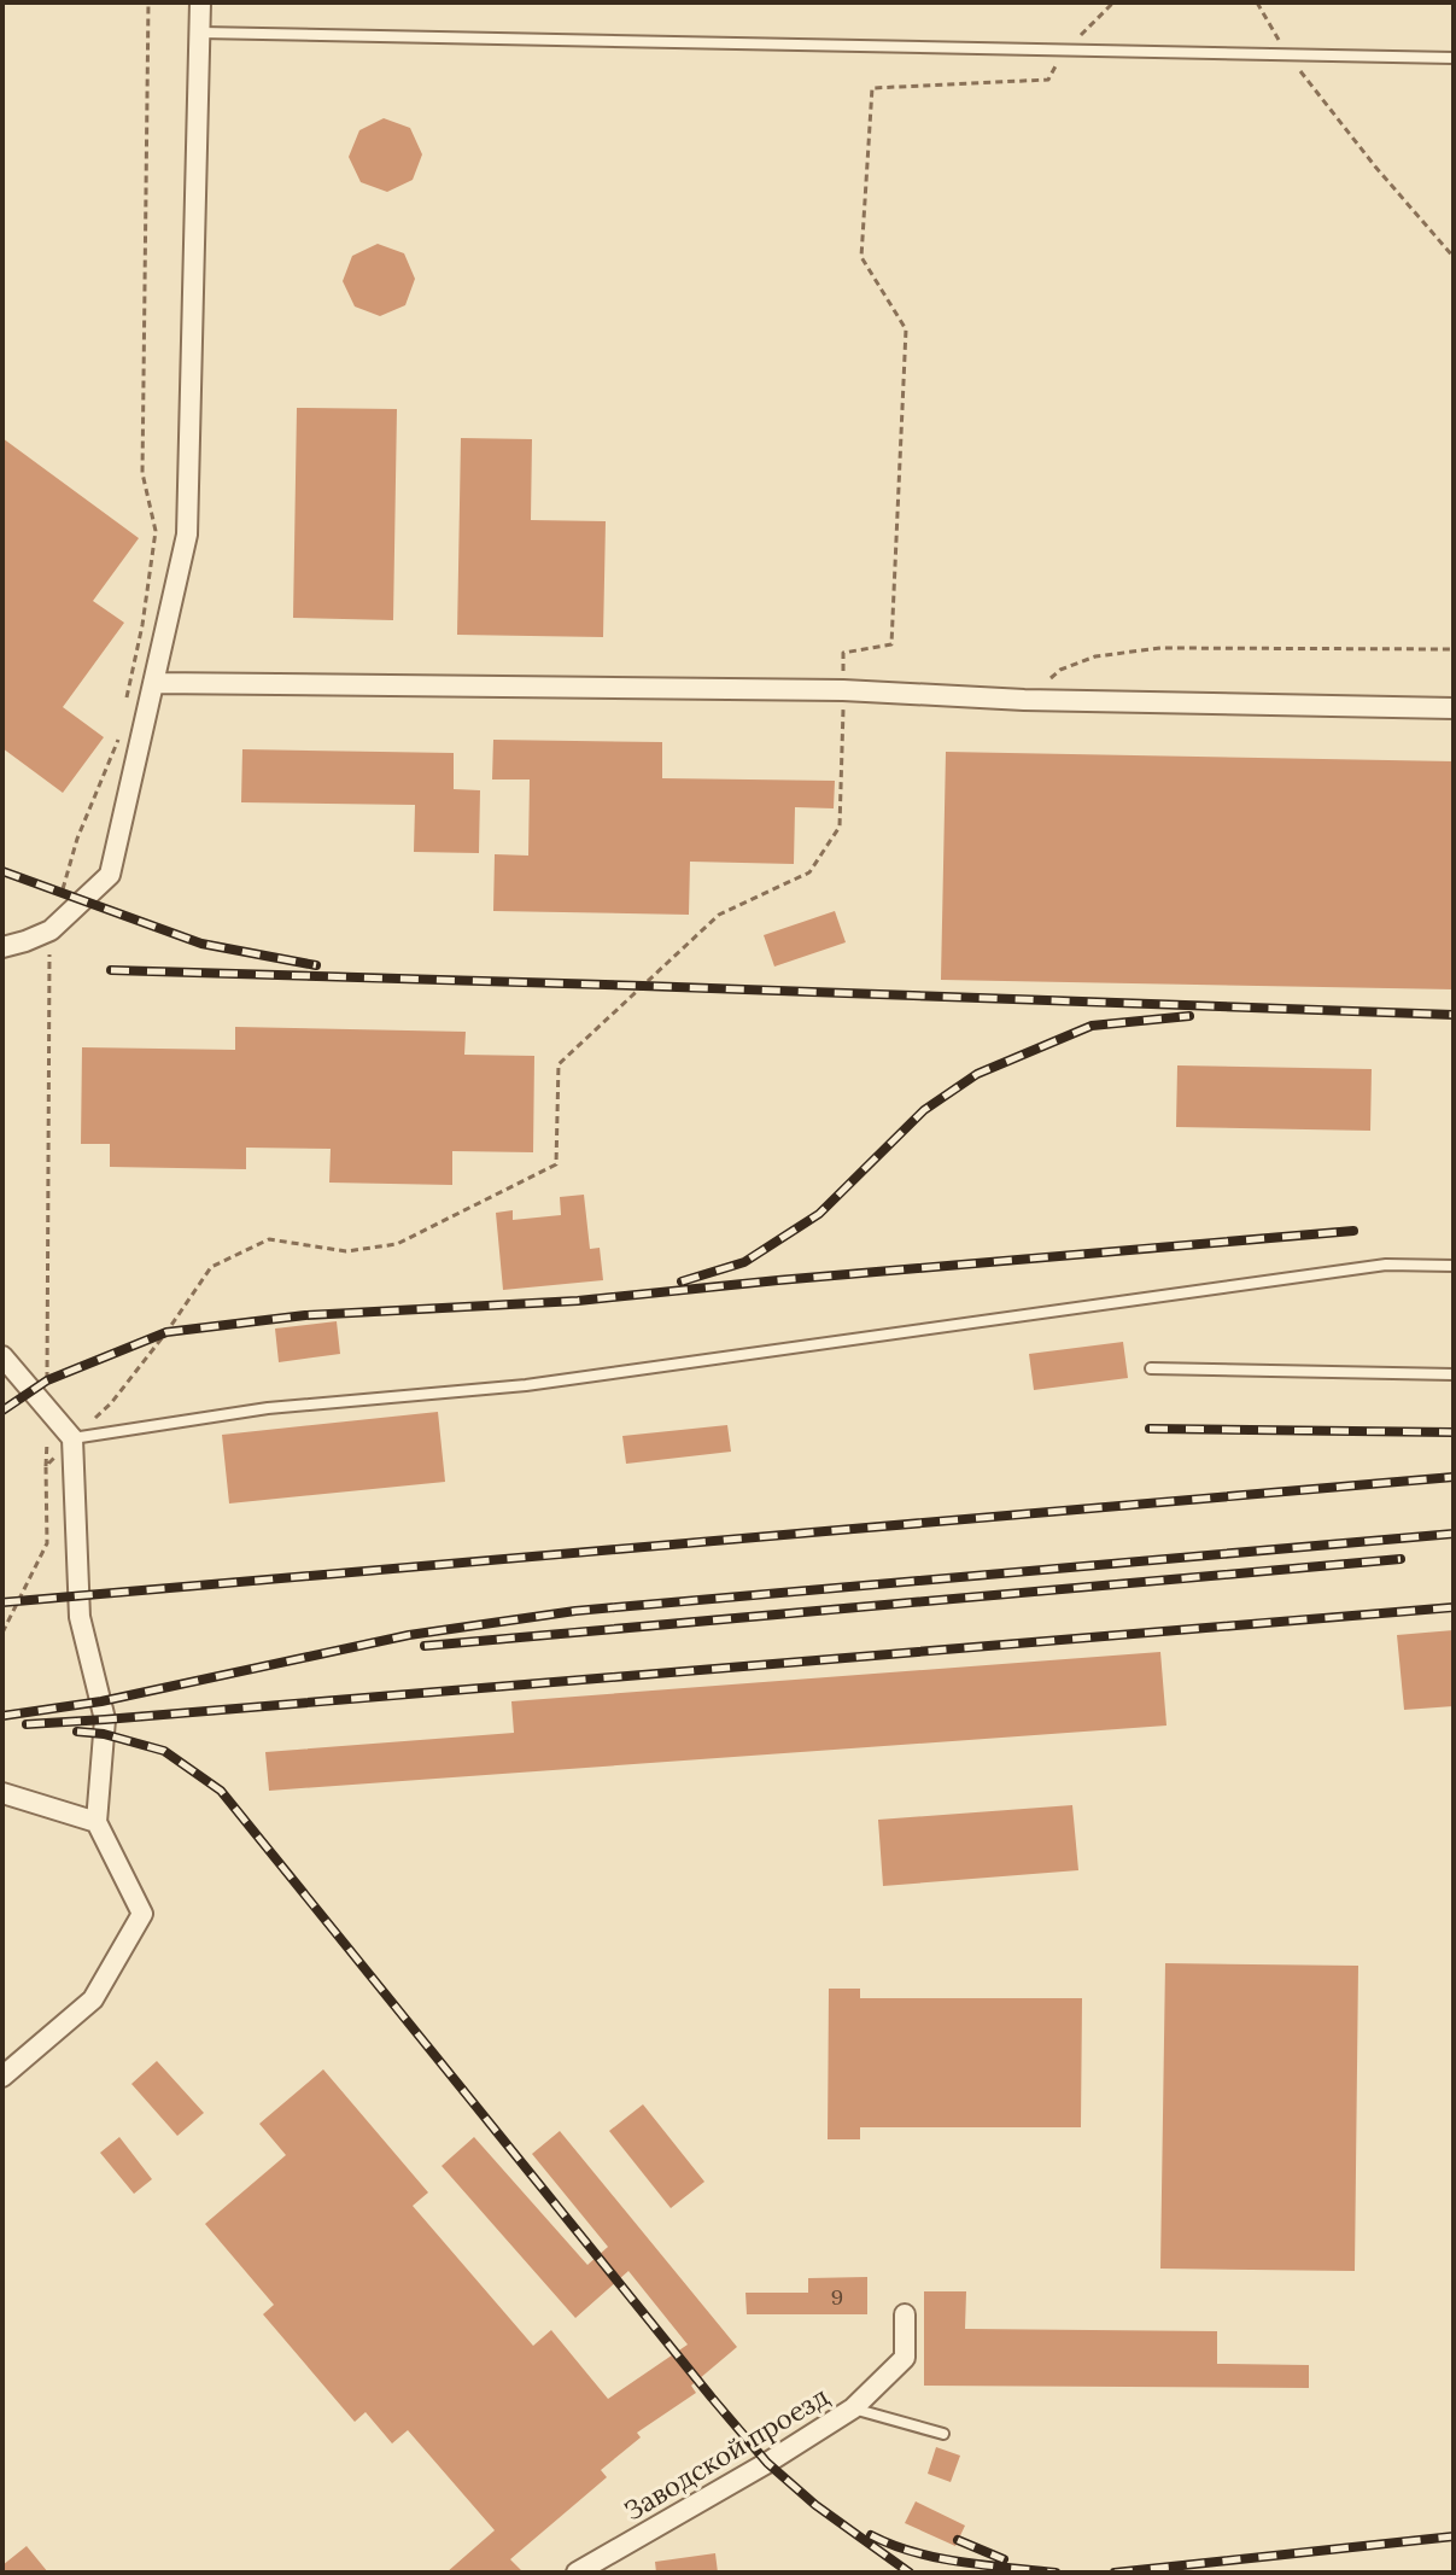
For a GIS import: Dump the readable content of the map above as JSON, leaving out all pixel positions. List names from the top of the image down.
{
  "streets": {
    "street": ["Заводской проезд"]
  },
  "house_numbers": ["9"]
}
